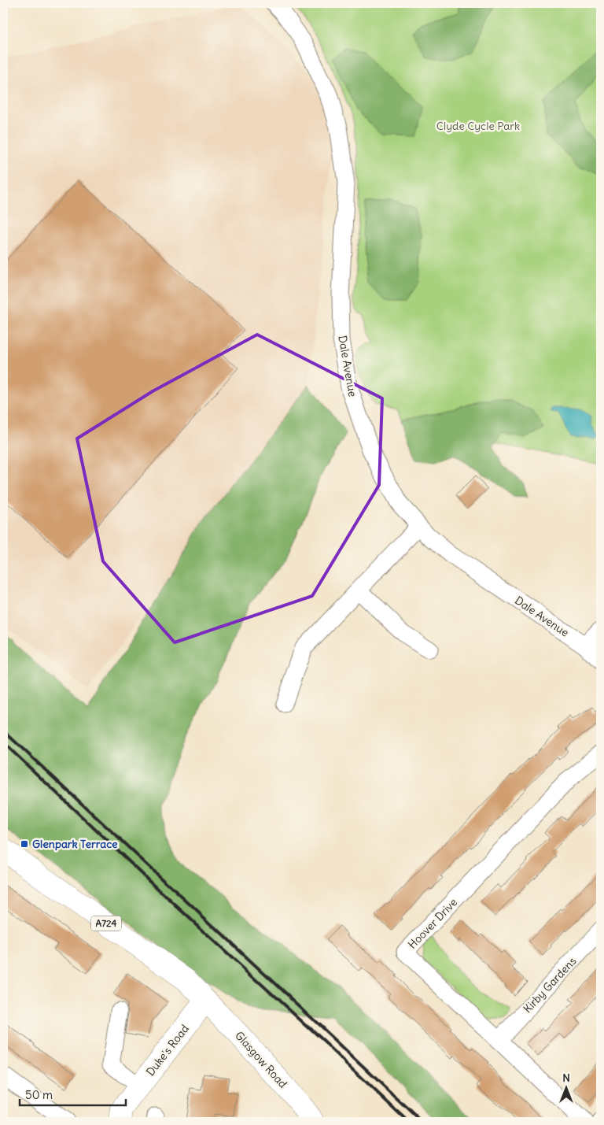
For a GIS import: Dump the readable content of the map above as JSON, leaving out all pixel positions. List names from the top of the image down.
{
  "streets": {
    "main road": ["A724", "Duke's Road", "Glasgow Road"],
    "street": ["Dale Avenue", "Hoover Drive", "Kirby Gardens"]
  },
  "crossings": [
    ["A724", "Duke's Road"],
    ["A724", "Glasgow Road"],
    ["Hoover Drive", "Kirby Gardens"],
    ["Duke's Road", "Glasgow Road"]
  ],
  "parks": ["Clyde Cycle Park"],
  "places": {
    "transit": ["Glenpark Terrace"]
  },
  "scale_bar": "50 m",
  "north": "top"
}
